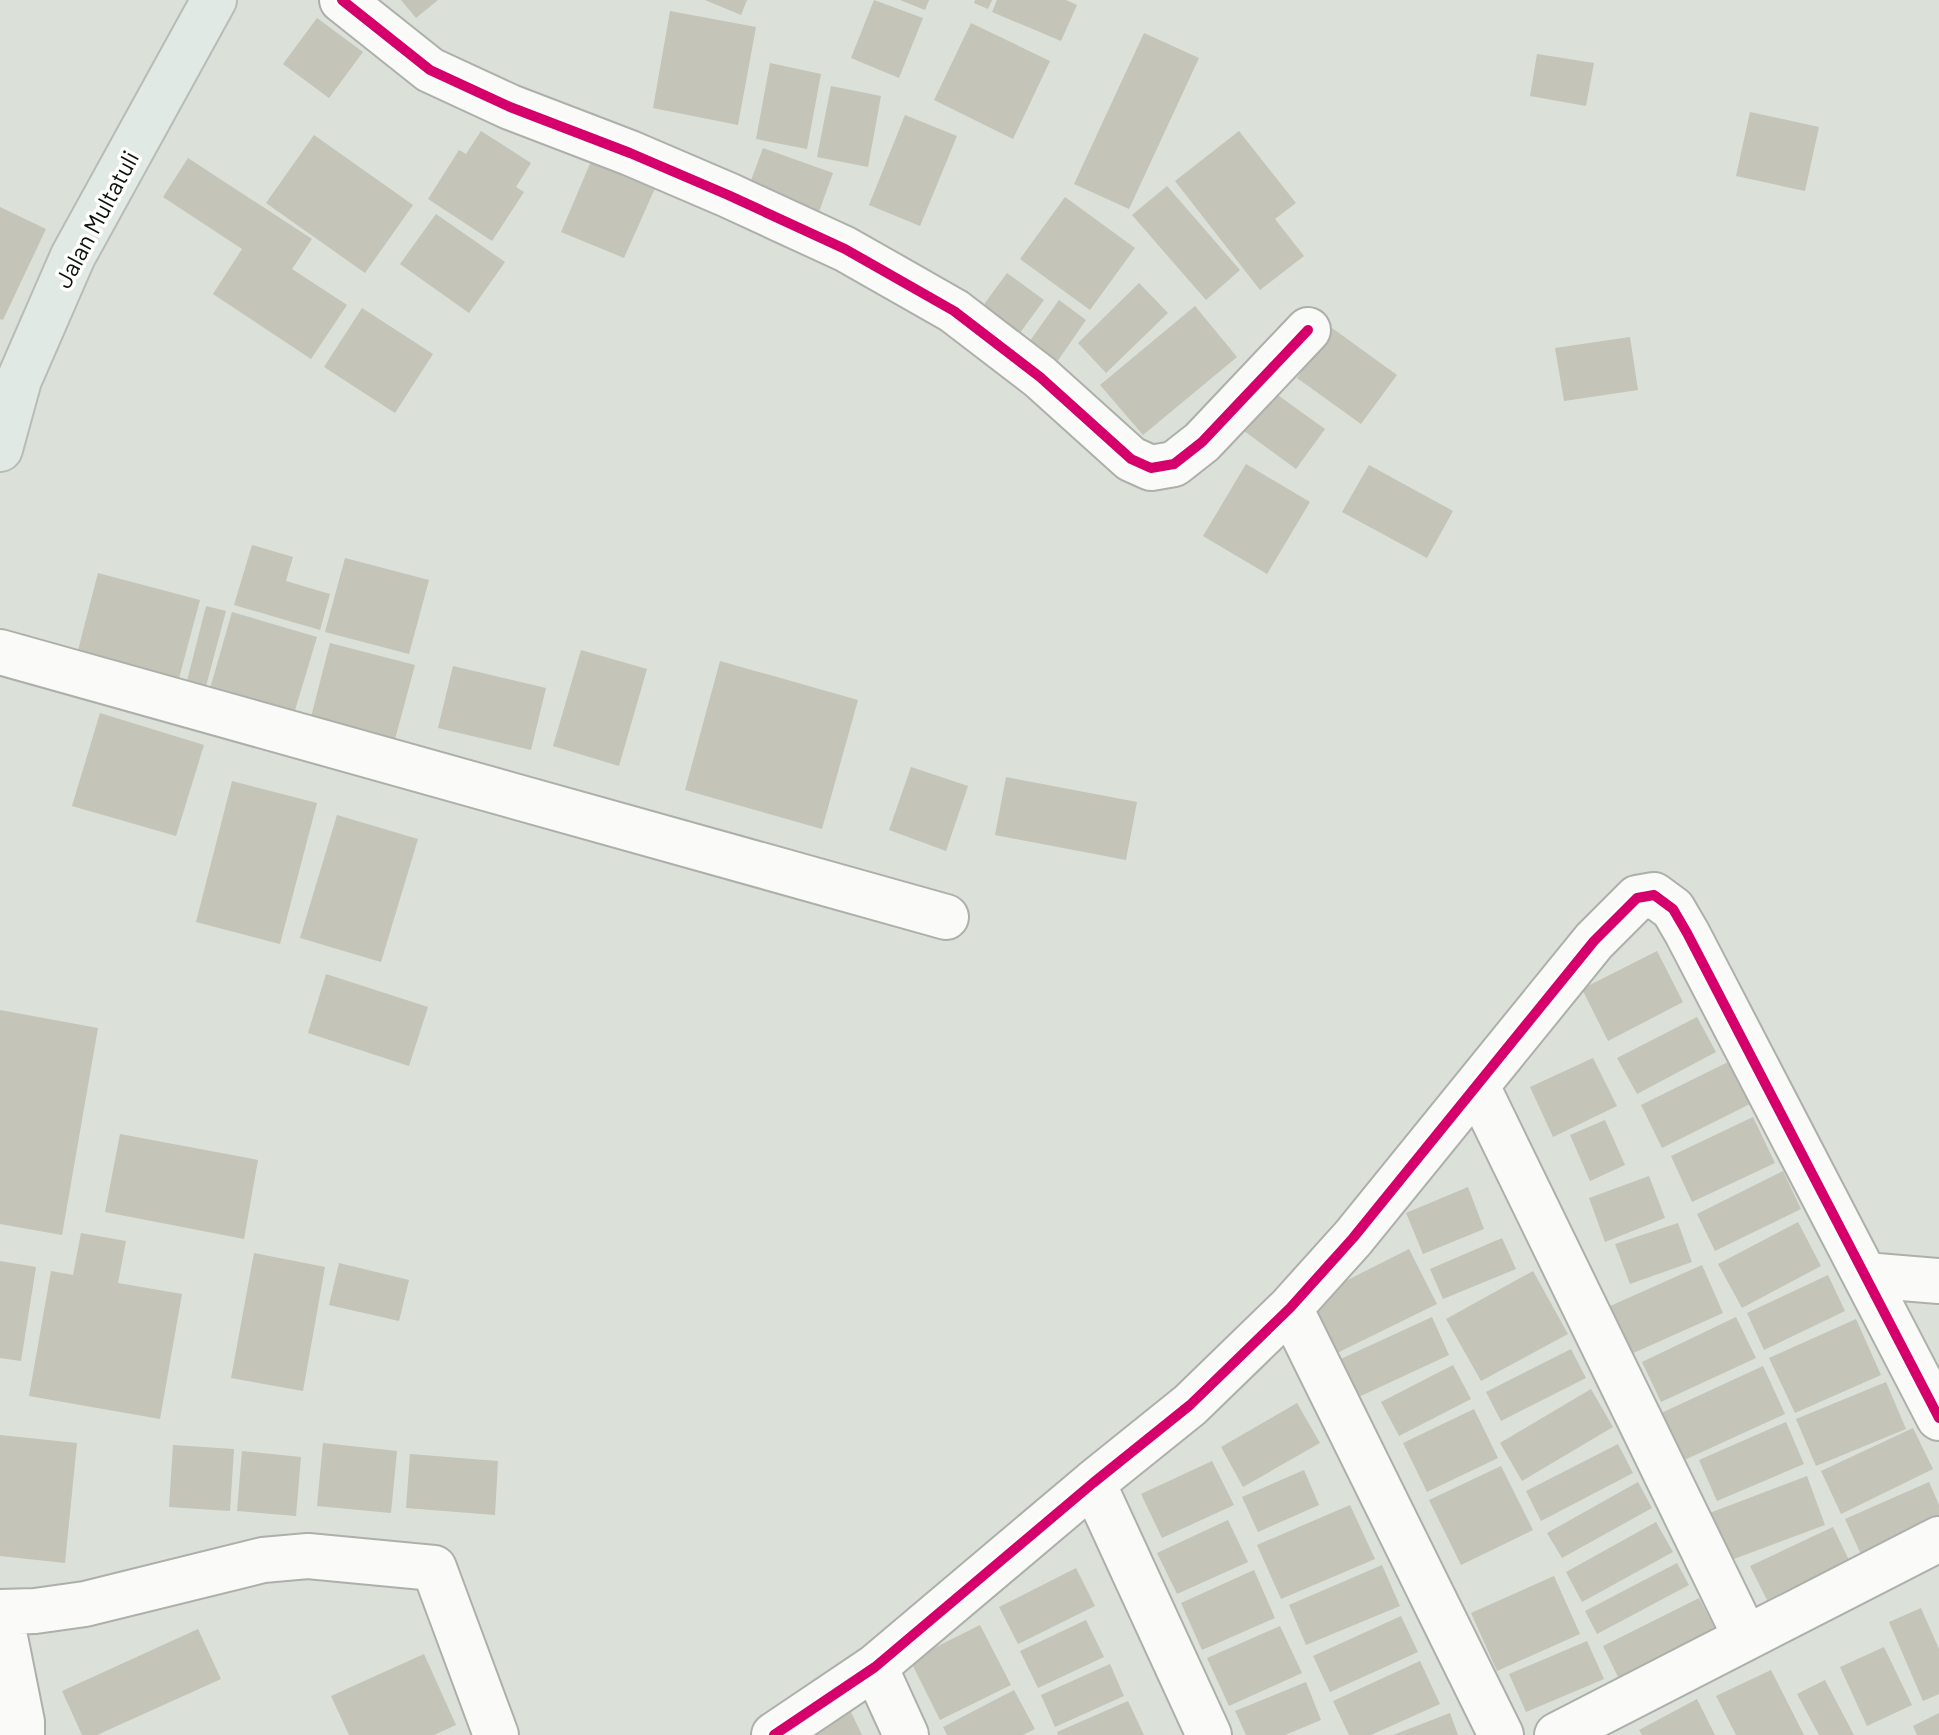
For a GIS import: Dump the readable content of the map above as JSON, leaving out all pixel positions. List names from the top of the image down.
{
  "streets": {
    "main road": ["Jalan Multatuli"]
  }
}
